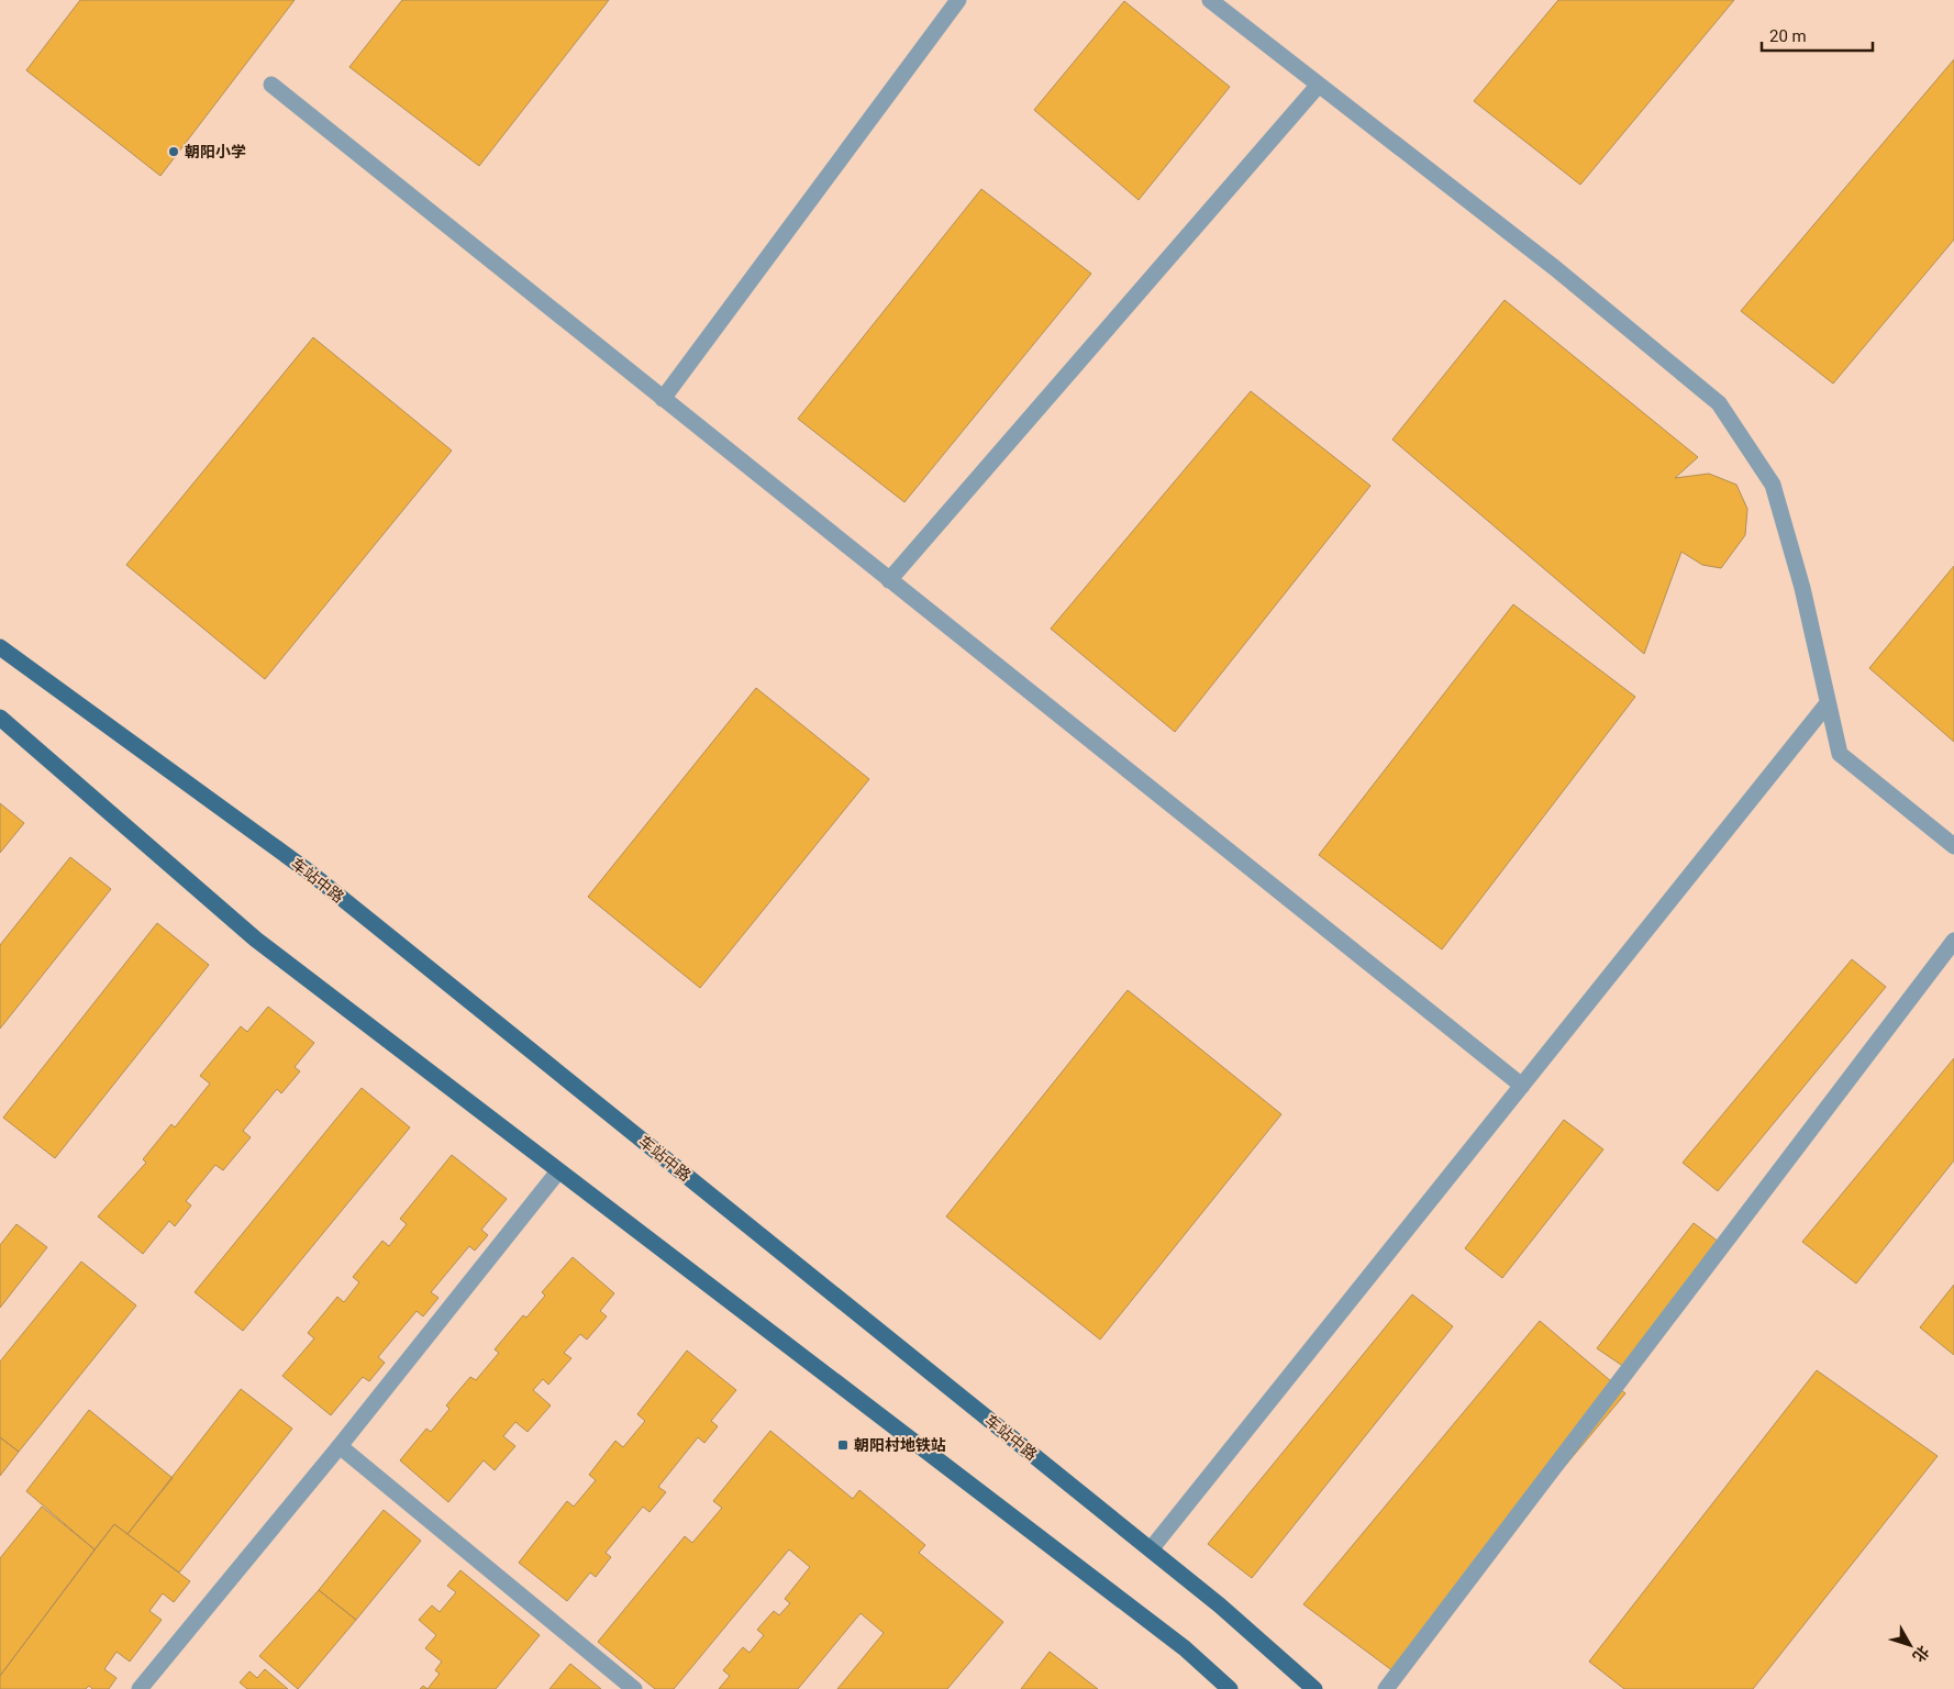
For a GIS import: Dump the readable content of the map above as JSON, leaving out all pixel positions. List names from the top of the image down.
{
  "streets": {
    "main road": ["车站中路"]
  },
  "places": {
    "other": ["朝阳小学"],
    "transit": ["朝阳村地铁站"]
  },
  "scale_bar": "20 m",
  "north": "bottom right"
}
